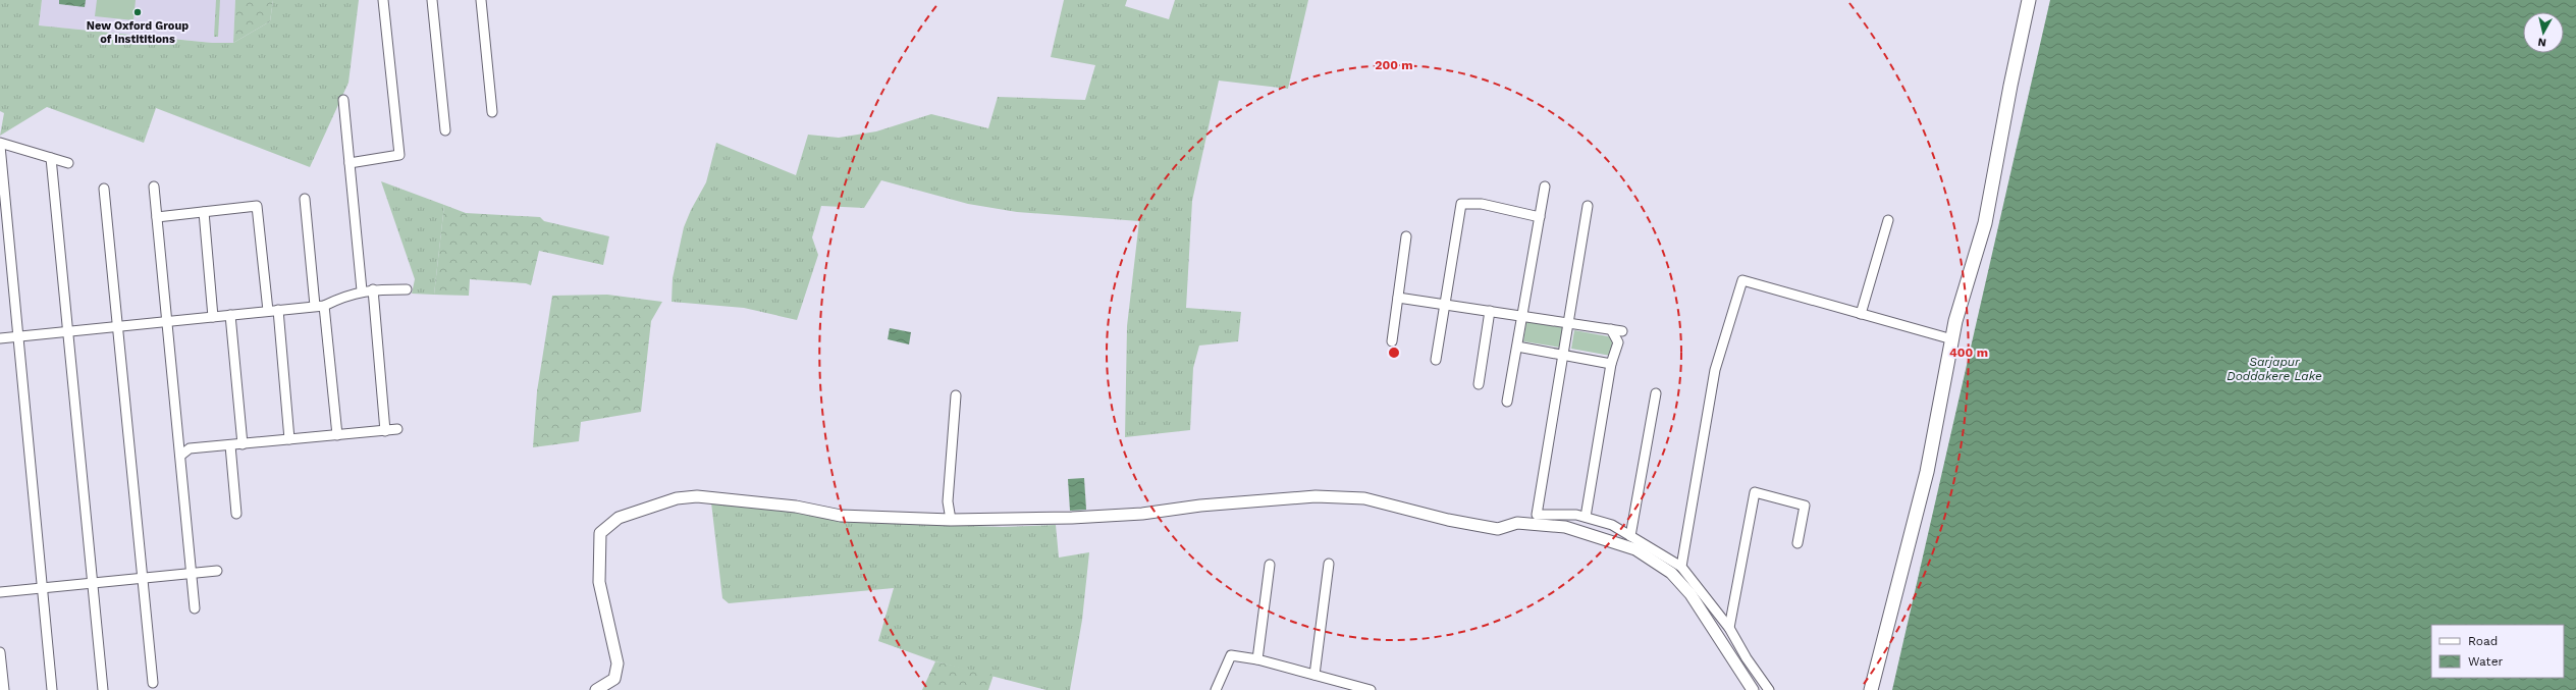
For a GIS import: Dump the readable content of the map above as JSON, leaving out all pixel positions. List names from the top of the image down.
{
  "water": ["Sarjapur Doddakere Lake"],
  "places": ["New Oxford Group of Instititions"],
  "legend": ["Road", "Water"],
  "north": "bottom",
  "rings": ["200 m", "400 m"]
}
